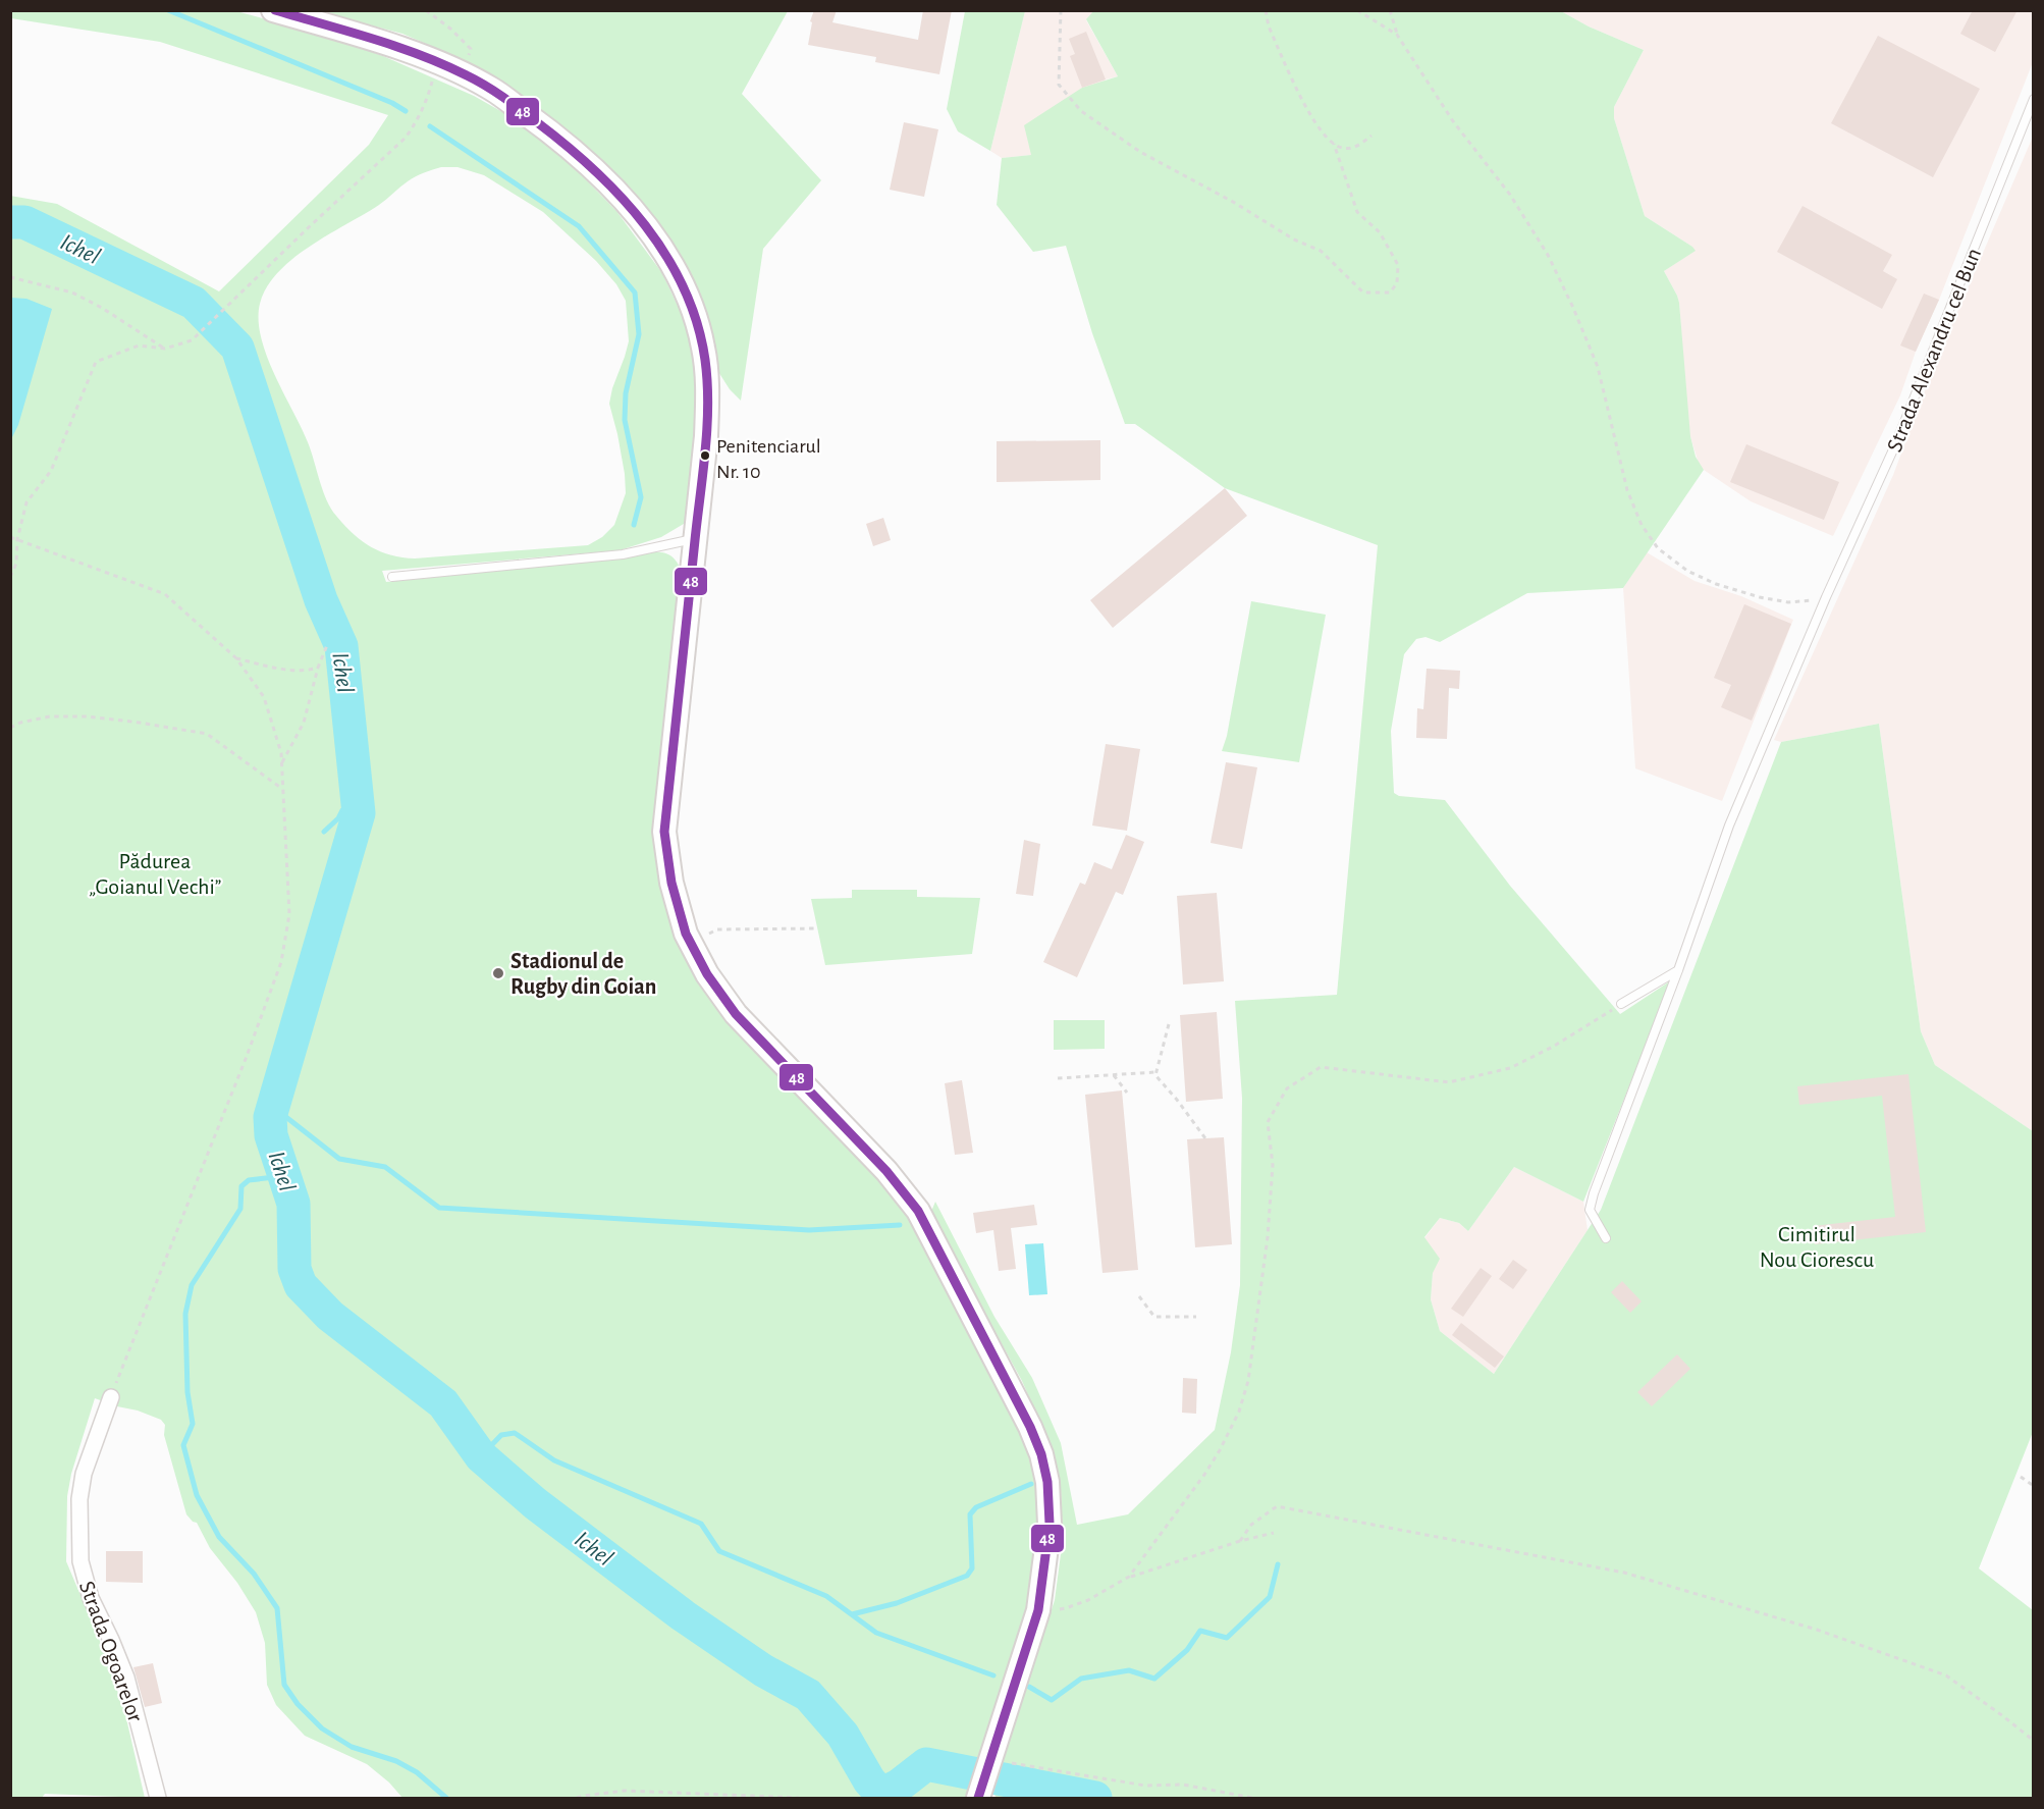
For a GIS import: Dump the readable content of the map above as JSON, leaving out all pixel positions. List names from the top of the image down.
{
  "streets": {
    "street": ["Strada Ogoarelor"],
    "lane": ["Strada Alexandru cel Bun"]
  },
  "water": ["Ichel"],
  "parks": ["Pădurea „Goianul Vechi”", "Cimitirul Nou Ciorescu"],
  "places": ["Penitenciarul Nr. 10", "Stadionul de Rugby din Goian"],
  "lines": ["transit line 48"]
}
